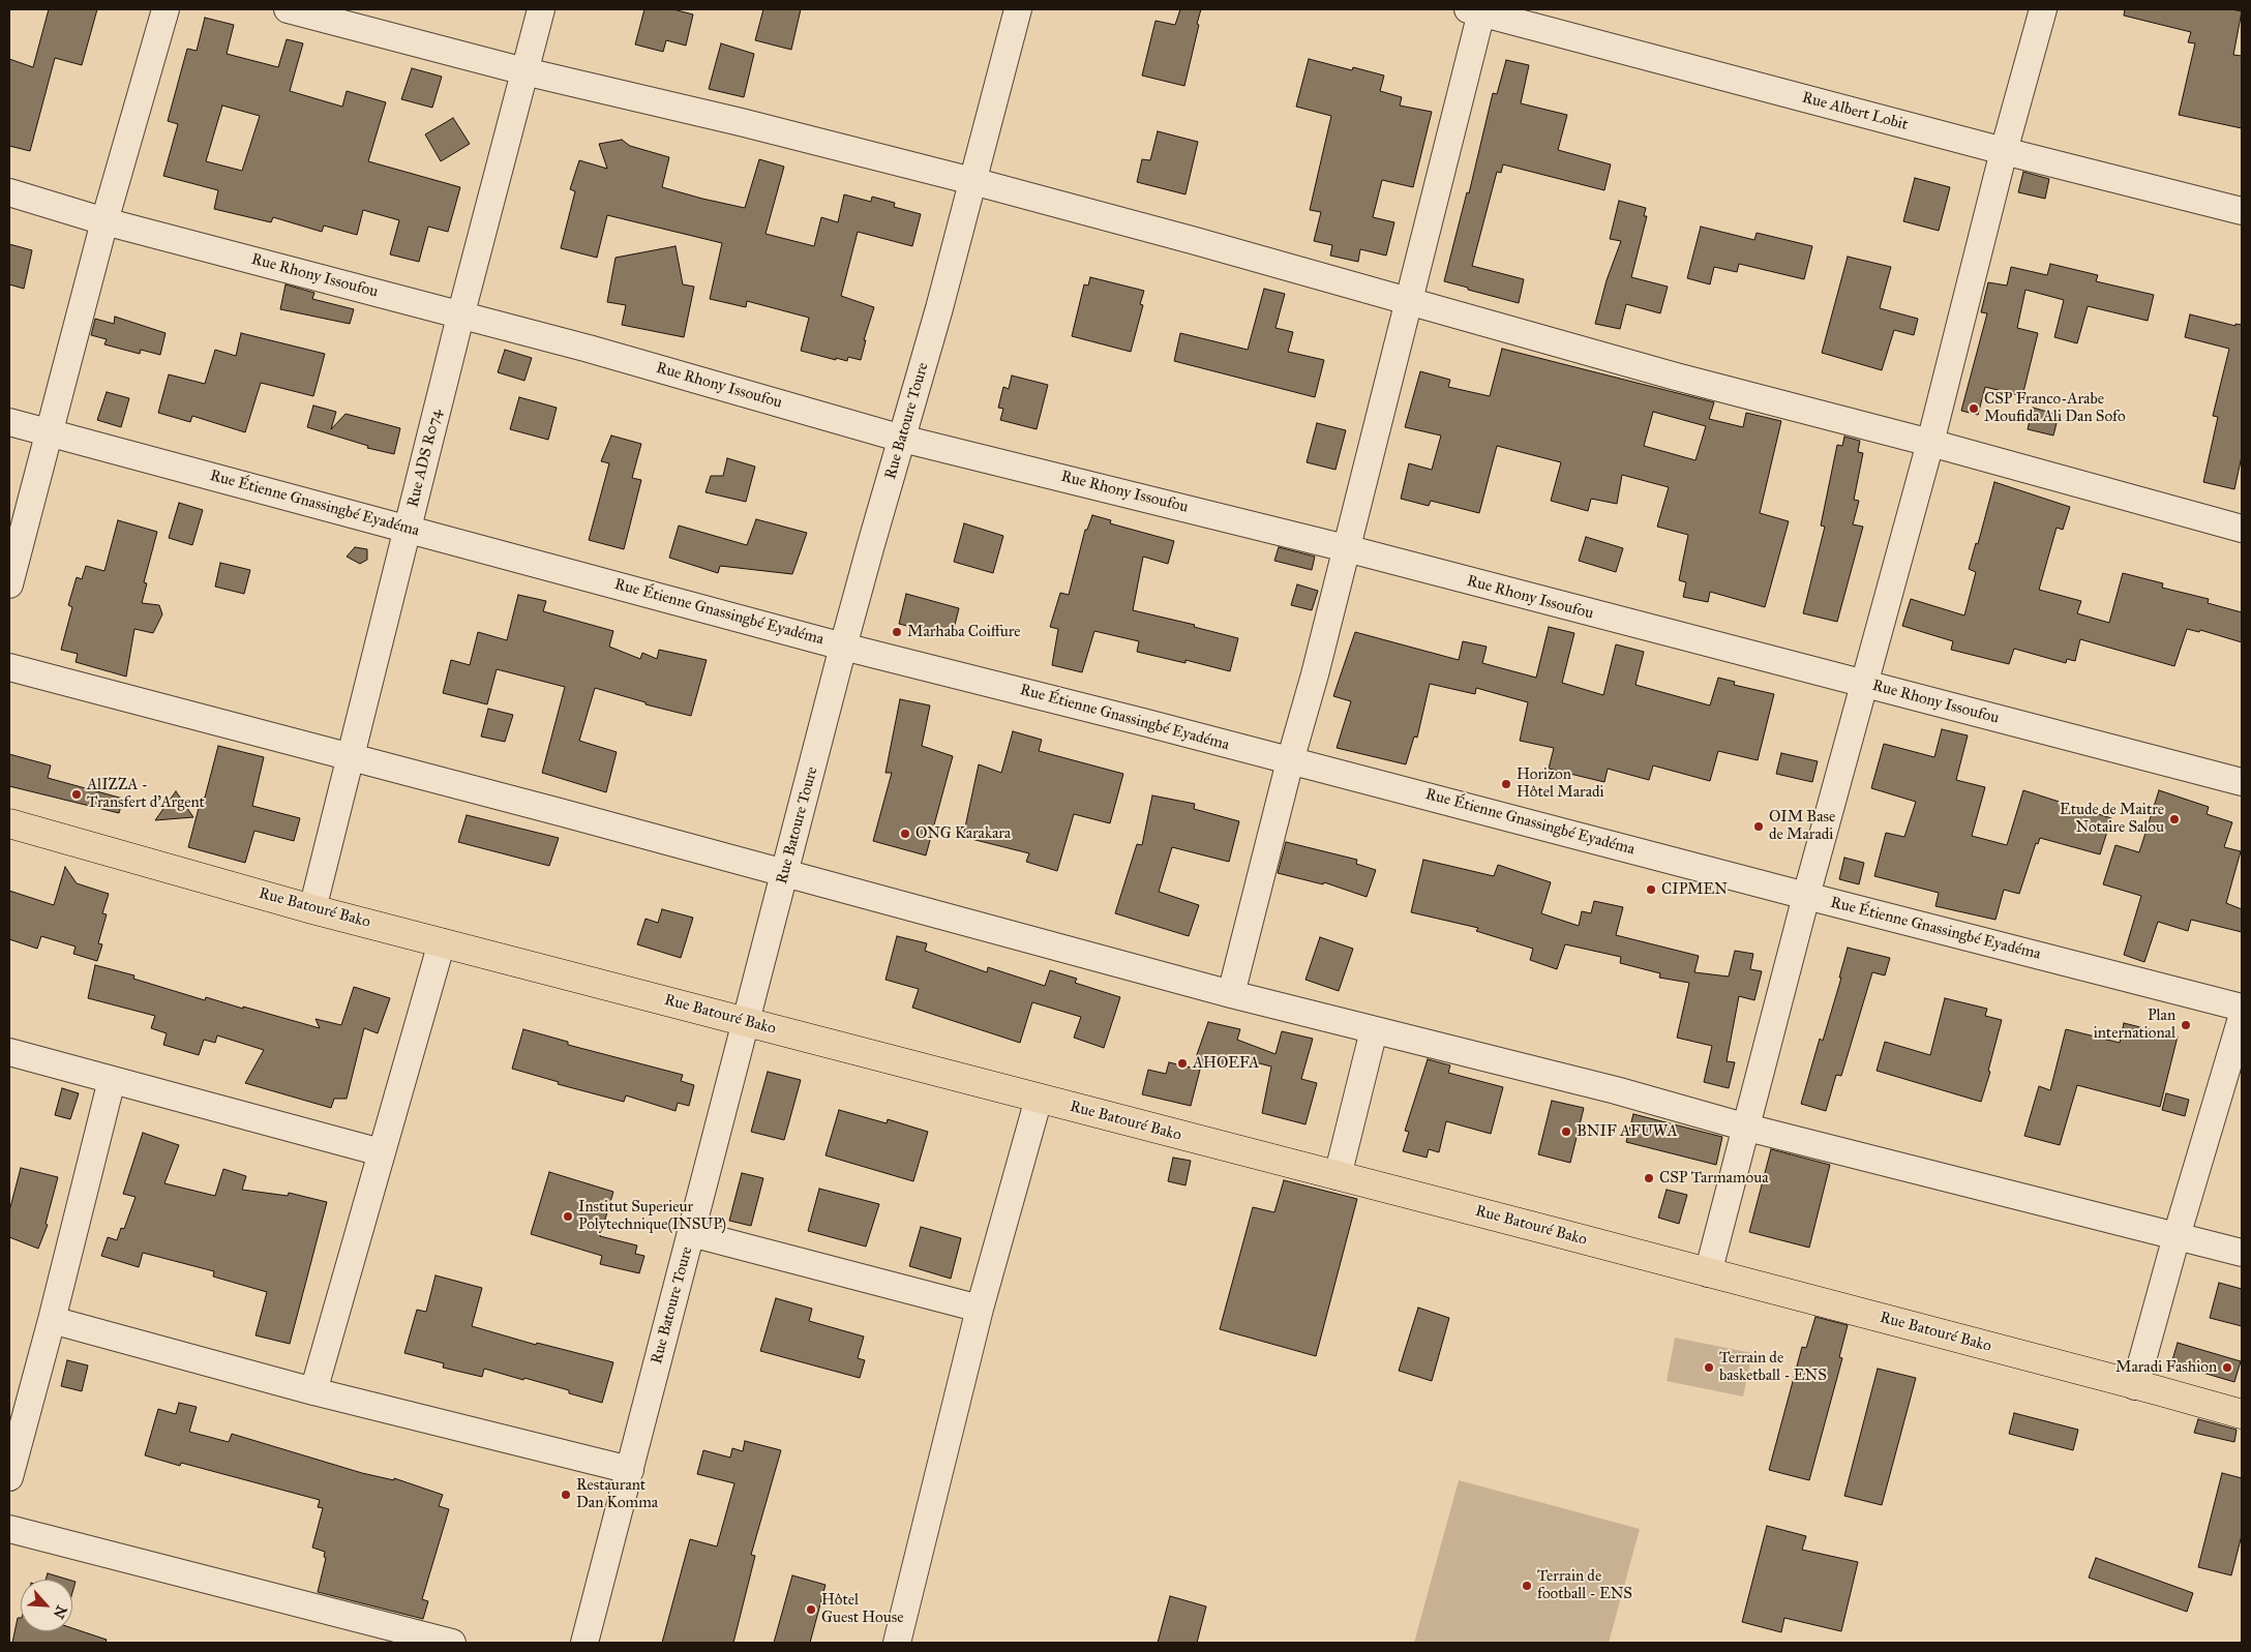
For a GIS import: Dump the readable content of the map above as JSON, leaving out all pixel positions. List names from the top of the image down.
{
  "streets": {
    "main road": ["Rue Batouré Bako"],
    "street": [
      "Rue Albert Lobit",
      "Rue Rhony Issoufou",
      "Rue Batoure Toure",
      "Rue ADS R074",
      "Rue Étienne Gnassingbé Eyadéma"
    ]
  },
  "crossings": [
    ["Rue Rhony Issoufou", "Rue Batoure Toure"],
    ["Rue Rhony Issoufou", "Rue ADS R074"],
    ["Rue Batoure Toure", "Rue Étienne Gnassingbé Eyadéma"],
    ["Rue Batoure Toure", "Rue Batouré Bako"],
    ["Rue ADS R074", "Rue Étienne Gnassingbé Eyadéma"],
    ["Rue ADS R074", "Rue Batouré Bako"]
  ],
  "places": [
    "CSP Franco-Arabe Moufida Ali Dan Sofo",
    "Marhaba Coiffure",
    "Horizon Hôtel Maradi",
    "AlIZZA - Transfert d'Argent",
    "Etude de Maitre Notaire Salou",
    "OIM Base de Maradi",
    "ONG Karakara",
    "CIPMEN",
    "Plan international",
    "AHOEFA",
    "BNIF AFUWA",
    "CSP Tarmamoua",
    "Institut Superieur Polytechnique(INSUP)",
    "Terrain de basketball - ENS",
    "Maradi Fashion",
    "Restaurant Dan Komma",
    "Terrain de football - ENS",
    "Hôtel Guest House"
  ],
  "north": "bottom right"
}
